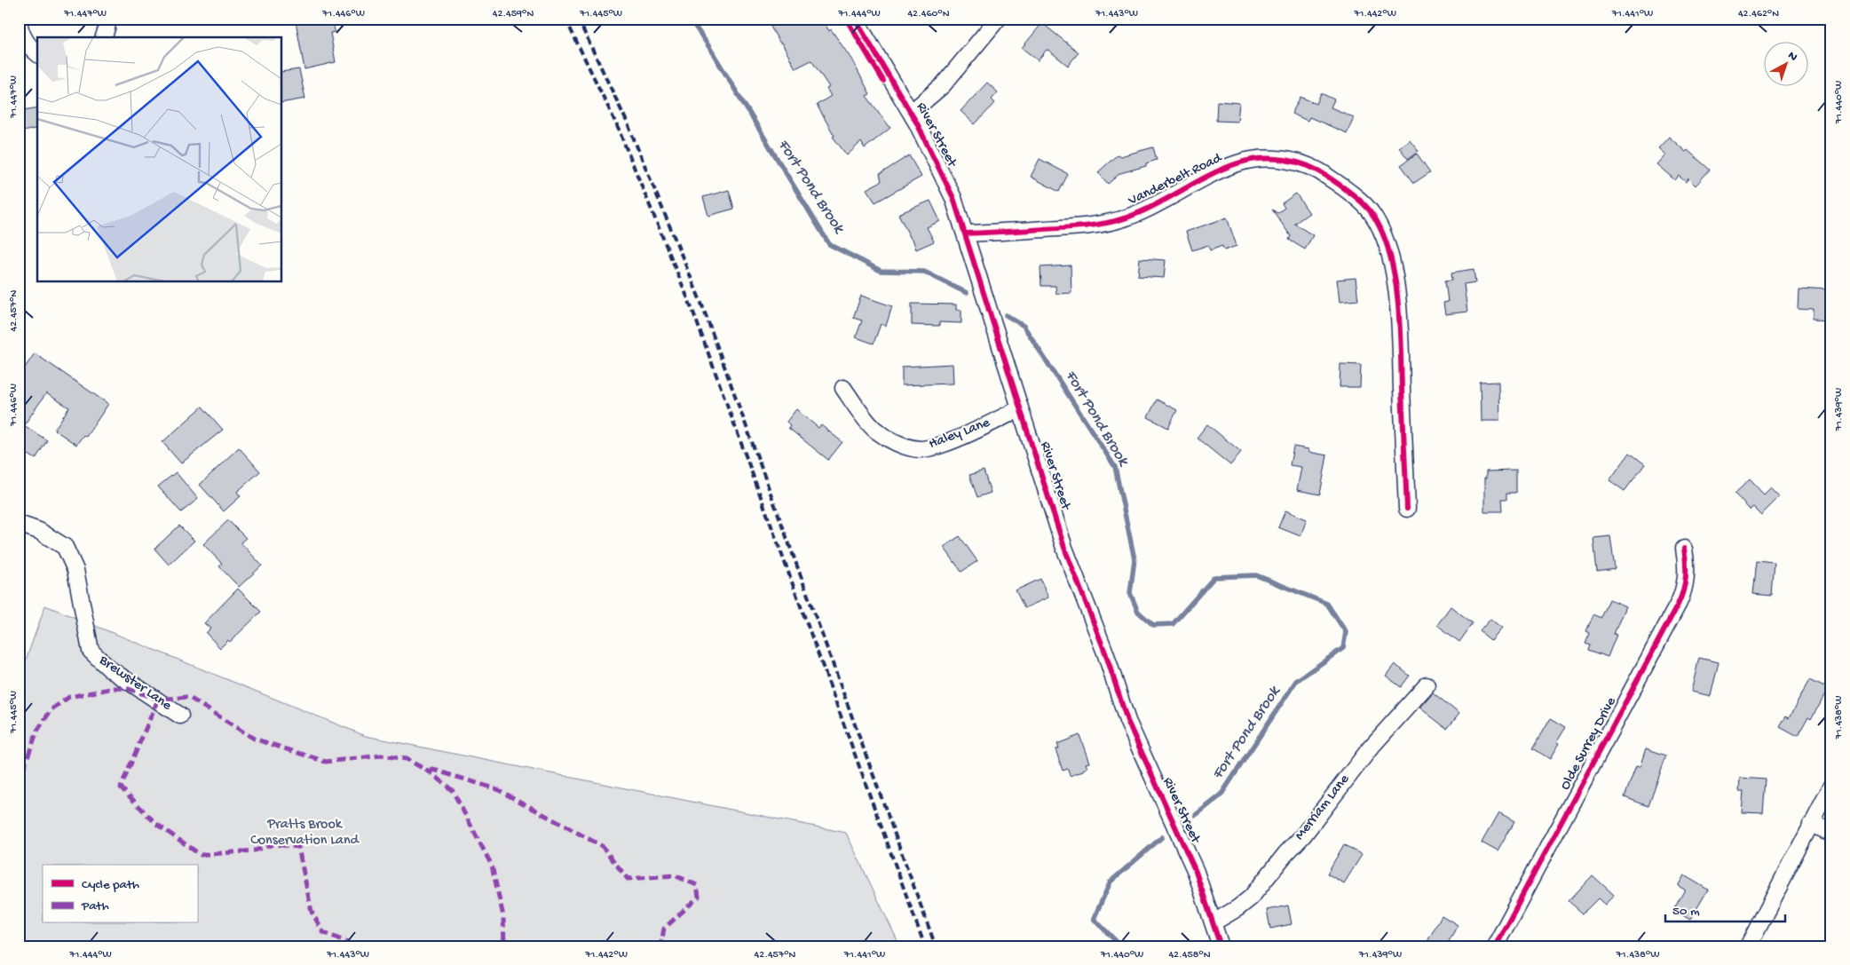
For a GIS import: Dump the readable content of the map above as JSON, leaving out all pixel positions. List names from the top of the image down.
{
  "streets": {
    "street": [
      "River Street",
      "Vanderbelt Road",
      "Haley Lane",
      "Brewster Lane",
      "Olde Surrey Drive",
      "Merriam Lane"
    ]
  },
  "crossings": [
    ["River Street", "Vanderbelt Road"],
    ["River Street", "Haley Lane"],
    ["River Street", "Merriam Lane"]
  ],
  "water": ["Fort Pond Brook"],
  "parks": ["Pratts Brook Conservation Land"],
  "legend": ["Cycle path", "Path"],
  "scale_bar": "50 m",
  "north": "top right",
  "coordinates": [
    "71.447°W",
    "71.446°W",
    "42.459°N",
    "71.445°W",
    "71.444°W",
    "42.460°N",
    "71.443°W",
    "71.442°W",
    "71.441°W",
    "42.462°N",
    "71.440°W",
    "42.457°N",
    "71.439°W",
    "71.438°W",
    "42.458°N"
  ]
}
